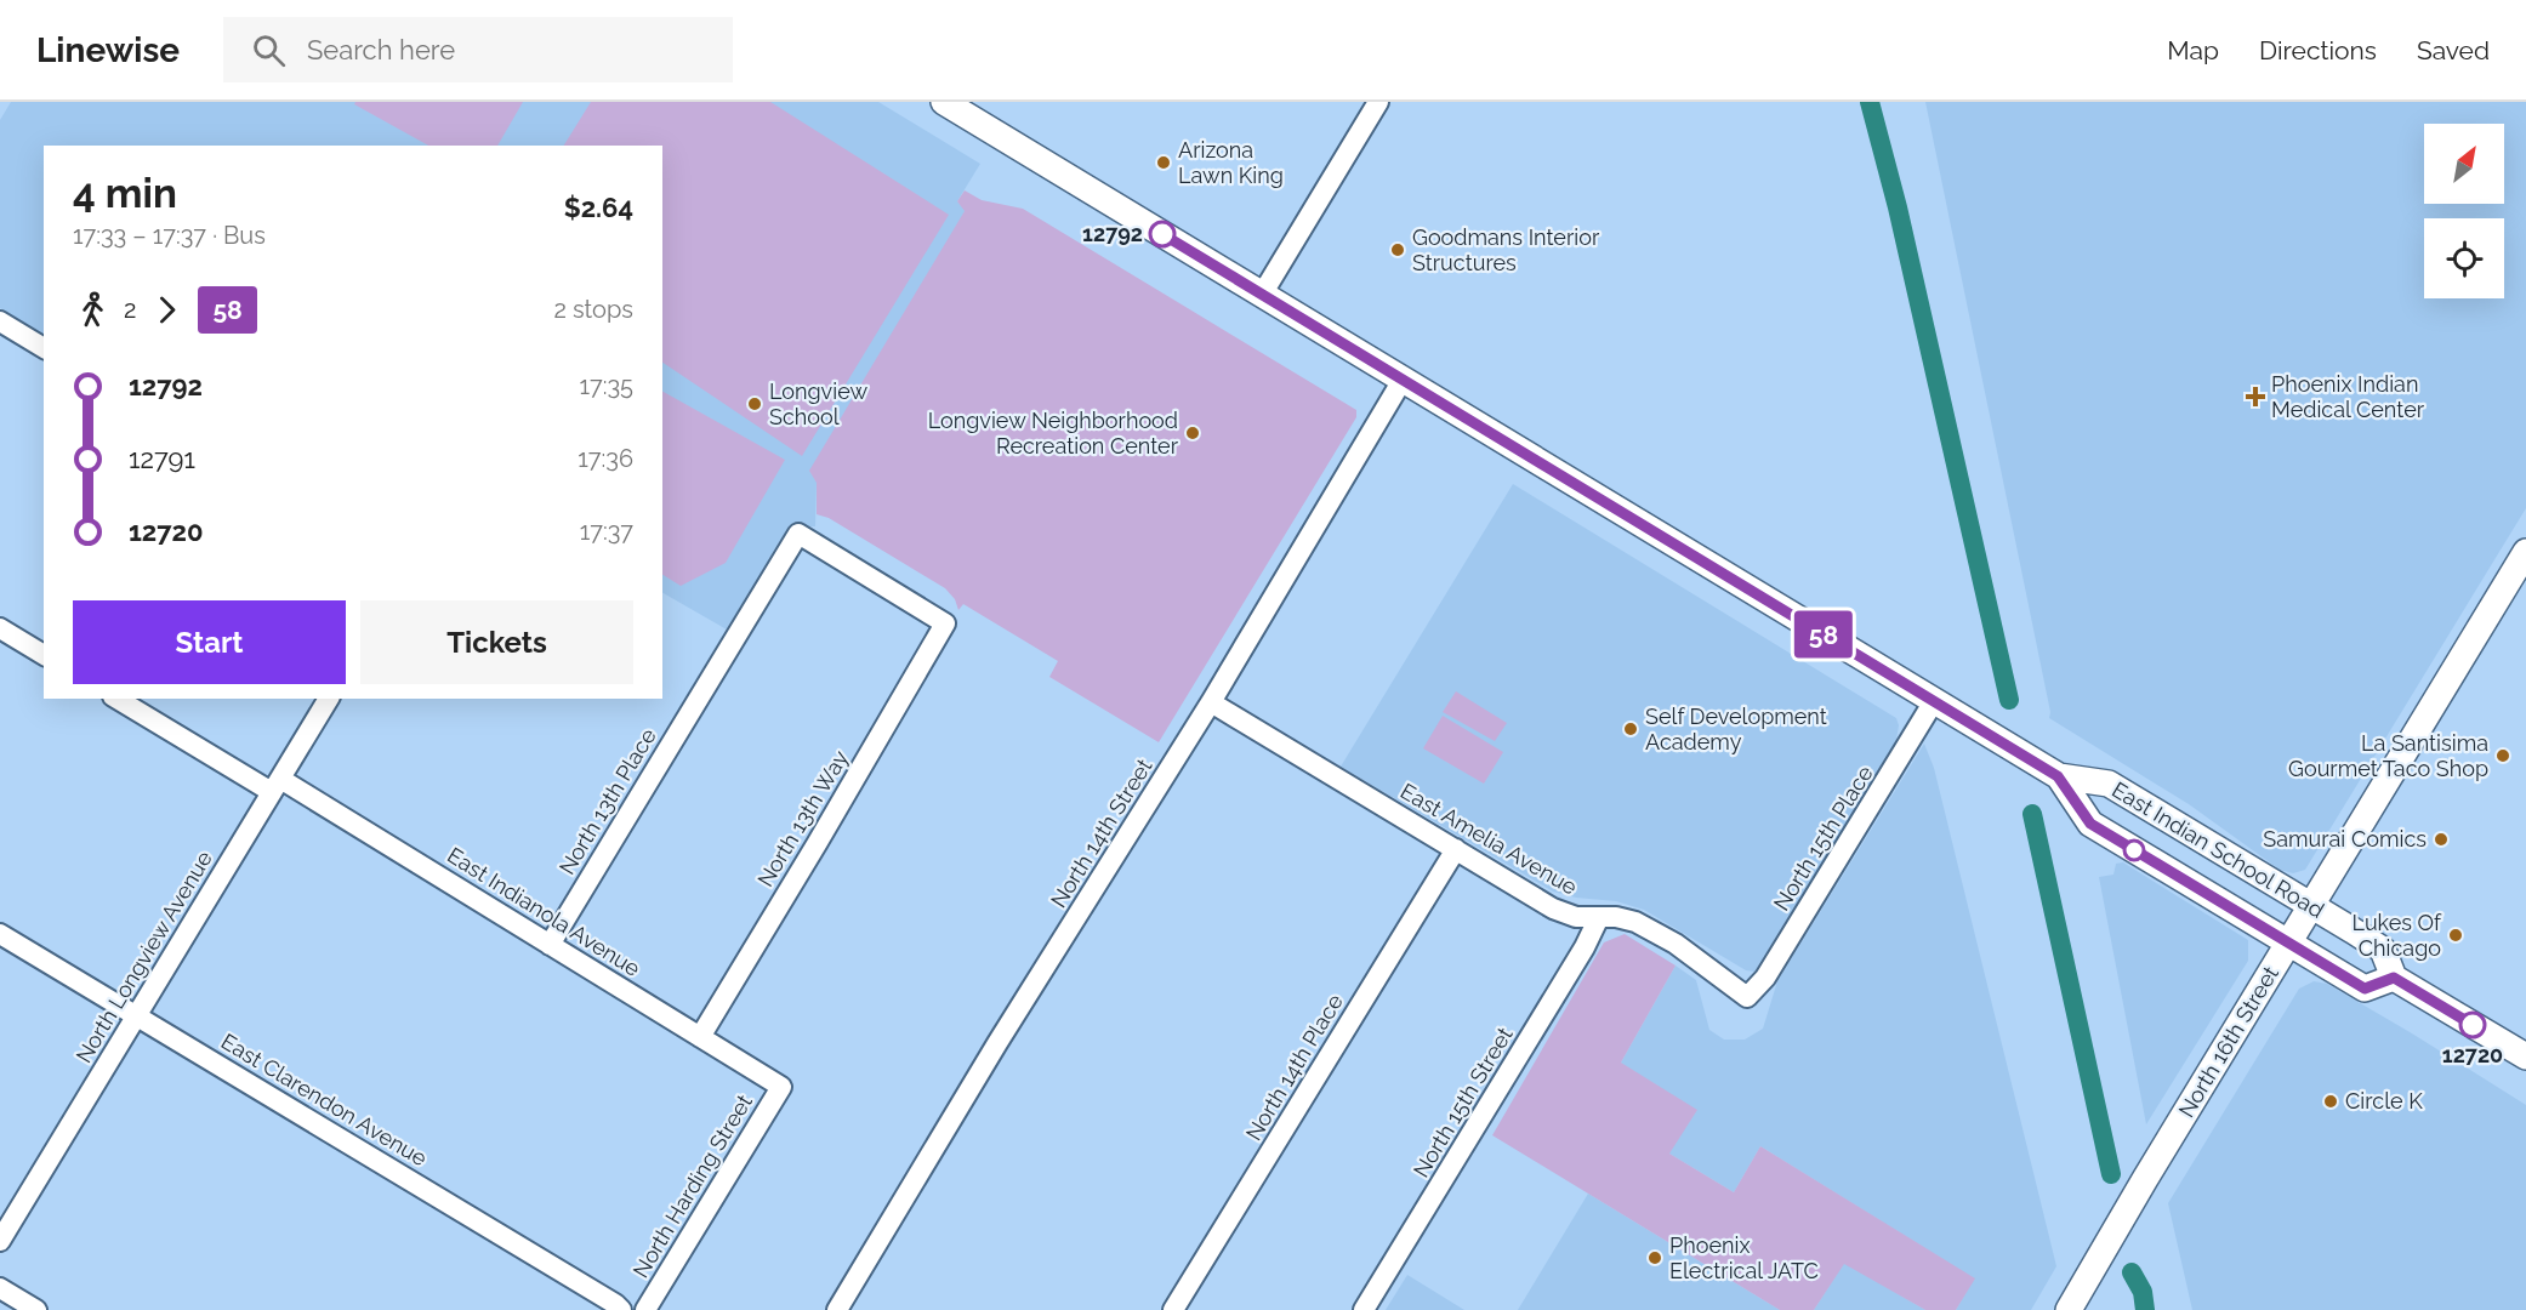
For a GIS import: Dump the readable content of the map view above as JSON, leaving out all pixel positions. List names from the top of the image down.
{
  "streets": {
    "main road": ["East Indian School Road", "North 16th Street"],
    "street": [
      "North 13th Place",
      "North 13th Way",
      "North 14th Street",
      "North 15th Place",
      "East Amelia Avenue",
      "East Indianola Avenue",
      "North Longview Avenue",
      "North 14th Place",
      "East Clarendon Avenue",
      "North 15th Street",
      "North Harding Street"
    ]
  },
  "crossings": [
    ["North 13th Place", "North 13th Way"],
    ["North 13th Place", "East Indianola Avenue"],
    ["North 13th Way", "East Indianola Avenue"],
    ["North 14th Street", "East Amelia Avenue"],
    ["North 14th Street", "East Indian School Road"],
    ["North 15th Place", "East Amelia Avenue"],
    ["North 15th Place", "East Indian School Road"],
    ["East Amelia Avenue", "North 14th Place"],
    ["East Amelia Avenue", "North 15th Street"],
    ["East Indian School Road", "North 16th Street"],
    ["East Indianola Avenue", "North Longview Avenue"],
    ["East Indianola Avenue", "North Harding Street"],
    ["North Longview Avenue", "East Clarendon Avenue"]
  ],
  "places": {
    "other": [
      "Arizona Lawn King",
      "12792",
      "Goodmans Interior Structures",
      "Longview School",
      "Longview Neighborhood Recreation Center",
      "Self Development Academy",
      "La Santisima Gourmet Taco Shop",
      "Samurai Comics",
      "Lukes Of Chicago",
      "12720",
      "Circle K",
      "Phoenix Electrical JATC"
    ],
    "health": ["Phoenix Indian Medical Center"]
  },
  "lines": ["bus line 58"],
  "north": "top right",
  "page": {
    "header": "Linewise",
    "search": "Search here",
    "nav": ["Map", "Directions", "Saved"],
    "on_map": "58",
    "heading": ["4 min", "17:33 – 17:37 · Bus", "$2.64"],
    "legs": ["2", "58", "2 stops"],
    "list": [
      {
        "name": "12792",
        "value": "17:35"
      },
      {
        "name": "12791",
        "value": "17:36"
      },
      {
        "name": "12720",
        "value": "17:37"
      }
    ],
    "buttons": ["Start", "Tickets"]
  }
}
